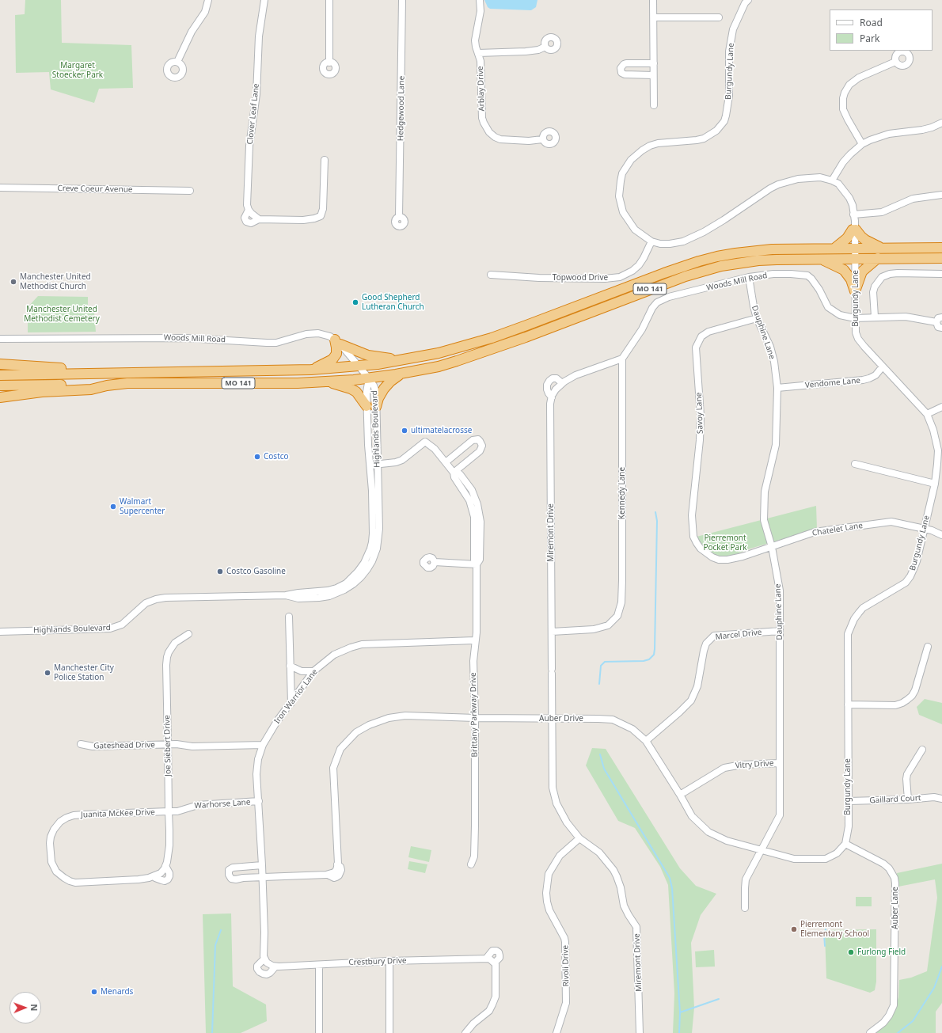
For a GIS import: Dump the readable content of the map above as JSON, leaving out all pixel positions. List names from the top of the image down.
{
  "streets": {
    "highway": ["MO 141"],
    "street": [
      "Burgundy Lane",
      "Arblay Drive",
      "Hedgewood Lane",
      "Clover Leaf Lane",
      "Creve Coeur Avenue",
      "Topwood Drive",
      "Woods Mill Road",
      "Dauphine Lane",
      "Vendome Lane",
      "Savoy Lane",
      "Highlands Boulevard",
      "Kennedy Lane",
      "Chatelet Lane",
      "Miremont Drive",
      "Marcel Drive",
      "Iron Warrior Lane",
      "Brittany Parkway Drive",
      "Auber Drive",
      "Gateshead Drive",
      "Joe Siebert Drive",
      "Vitry Drive",
      "Gaillard Court",
      "Warhorse Lane",
      "Juanita McKee Drive",
      "Auber Lane",
      "Crestbury Drive",
      "Rivoli Drive"
    ]
  },
  "crossings": [
    ["Burgundy Lane", "Topwood Drive"],
    ["Burgundy Lane", "Woods Mill Road"],
    ["Burgundy Lane", "MO 141"],
    ["Burgundy Lane", "Vendome Lane"],
    ["Burgundy Lane", "Chatelet Lane"],
    ["Burgundy Lane", "Auber Drive"],
    ["Burgundy Lane", "Gaillard Court"],
    ["Burgundy Lane", "Auber Lane"],
    ["Woods Mill Road", "MO 141"],
    ["Woods Mill Road", "Dauphine Lane"],
    ["Woods Mill Road", "Highlands Boulevard"],
    ["Woods Mill Road", "Kennedy Lane"],
    ["Woods Mill Road", "Miremont Drive"],
    ["MO 141", "Highlands Boulevard"],
    ["Dauphine Lane", "Vendome Lane"],
    ["Dauphine Lane", "Savoy Lane"],
    ["Dauphine Lane", "Chatelet Lane"],
    ["Dauphine Lane", "Marcel Drive"],
    ["Dauphine Lane", "Auber Drive"],
    ["Dauphine Lane", "Vitry Drive"],
    ["Savoy Lane", "Chatelet Lane"],
    ["Highlands Boulevard", "Brittany Parkway Drive"],
    ["Kennedy Lane", "Miremont Drive"],
    ["Miremont Drive", "Auber Drive"],
    ["Miremont Drive", "Rivoli Drive"],
    ["Marcel Drive", "Auber Drive"],
    ["Iron Warrior Lane", "Brittany Parkway Drive"],
    ["Iron Warrior Lane", "Auber Drive"],
    ["Iron Warrior Lane", "Gateshead Drive"],
    ["Iron Warrior Lane", "Warhorse Lane"],
    ["Iron Warrior Lane", "Crestbury Drive"],
    ["Brittany Parkway Drive", "Auber Drive"],
    ["Auber Drive", "Vitry Drive"],
    ["Auber Drive", "Auber Lane"],
    ["Gateshead Drive", "Joe Siebert Drive"],
    ["Joe Siebert Drive", "Warhorse Lane"],
    ["Joe Siebert Drive", "Juanita McKee Drive"],
    ["Warhorse Lane", "Juanita McKee Drive"]
  ],
  "parks": ["Margaret Stoecker Park", "Manchester United Methodist Cemetery", "Pierremont Pocket Park"],
  "places": [
    "Manchester United Methodist Church",
    "Good Shepherd Lutheran Church",
    "ultimatelacrosse",
    "Costco",
    "Walmart Supercenter",
    "Costco Gasoline",
    "Manchester City Police Station",
    "Pierremont Elementary School",
    "Furlong Field",
    "Menards"
  ],
  "legend": ["Road", "Park"],
  "north": "right"
}
